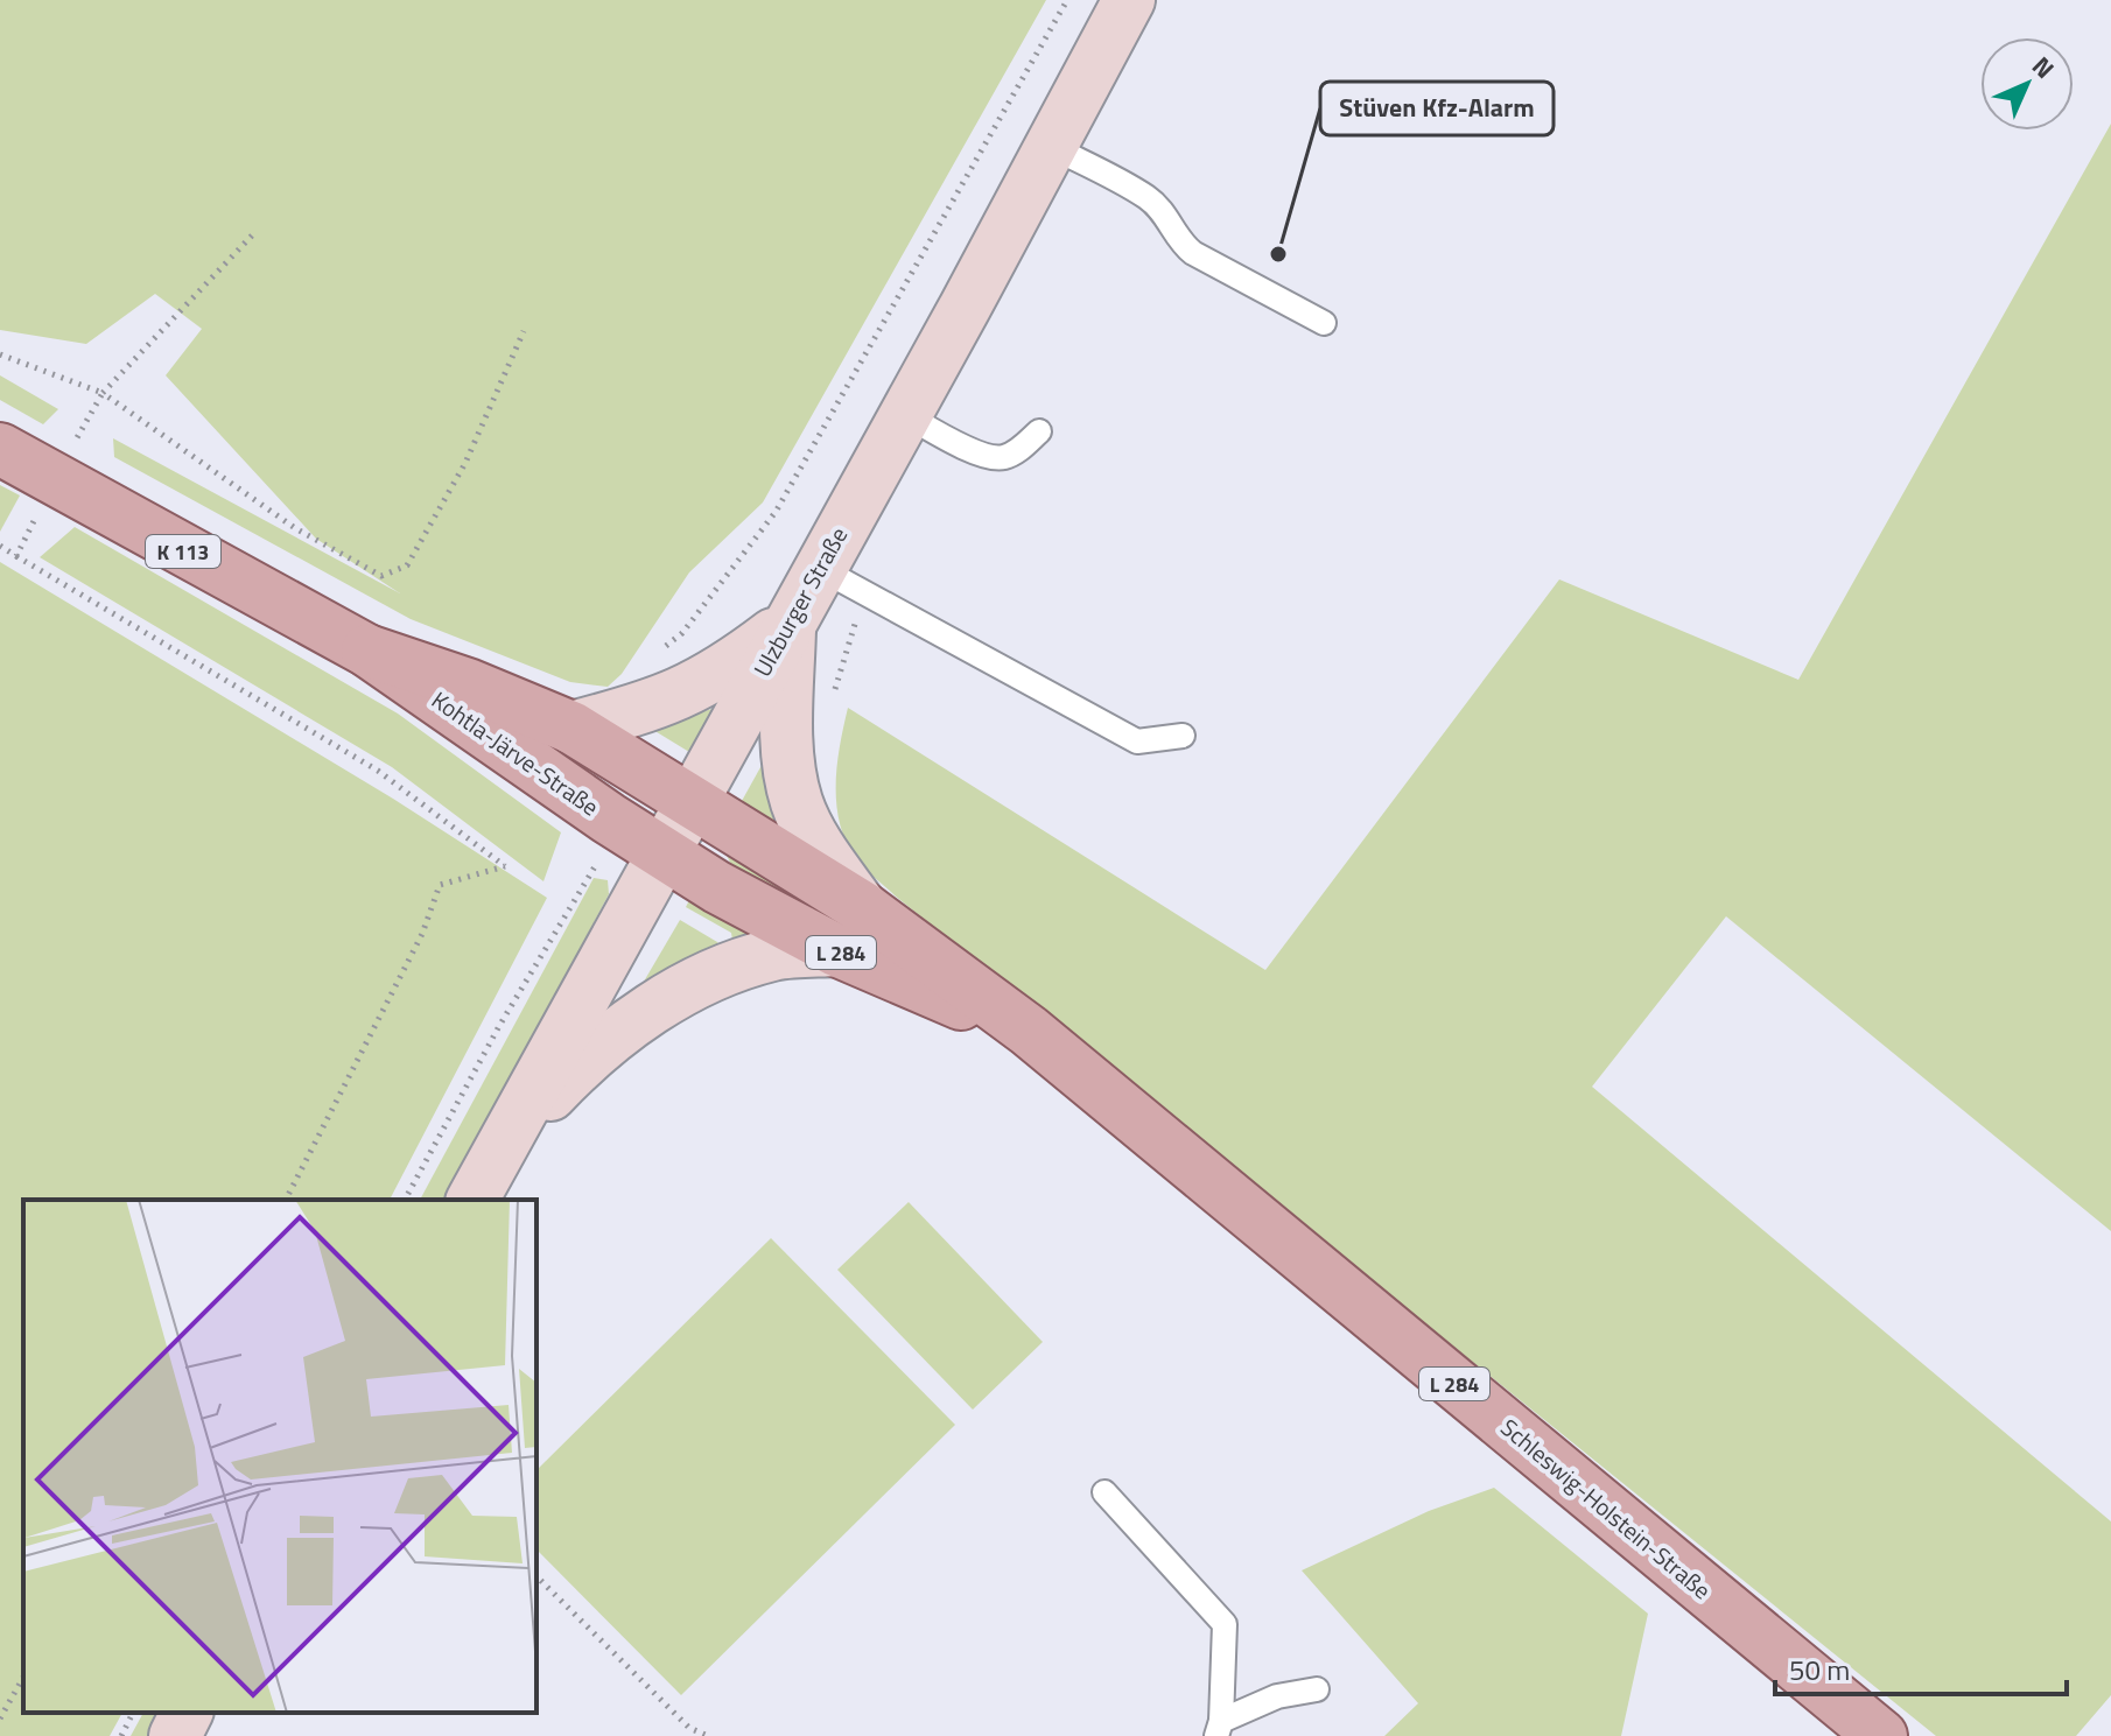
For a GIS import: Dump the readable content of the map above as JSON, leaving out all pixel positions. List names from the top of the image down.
{
  "streets": {
    "main road": [
      "K 113",
      "Ulzburger Straße",
      "Kohtla-Järve-Straße",
      "L 284",
      "Schleswig-Holstein-Straße"
    ]
  },
  "crossings": [
    ["Ulzburger Straße", "Kohtla-Järve-Straße"],
    ["Ulzburger Straße", "Schleswig-Holstein-Straße"],
    ["Kohtla-Järve-Straße", "Schleswig-Holstein-Straße"]
  ],
  "places": ["Stüven Kfz-Alarm"],
  "scale_bar": "50 m",
  "north": "top right"
}
